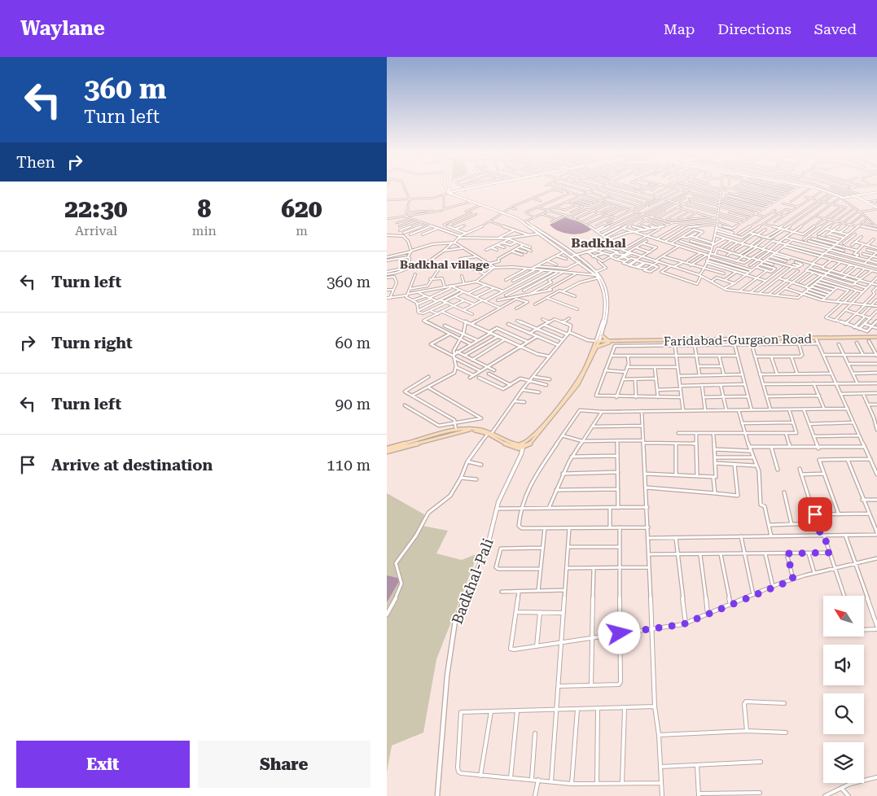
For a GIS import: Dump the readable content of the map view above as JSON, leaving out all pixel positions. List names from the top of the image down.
{
  "streets": {
    "main road": ["Faridabad-Gurgaon Road"],
    "street": ["Badkhal-Pali"]
  },
  "districts": ["Badkhal", "Badkhal village"],
  "north": "top left",
  "page": {
    "header": "Waylane",
    "nav": ["Map", "Directions", "Saved"],
    "turn": ["360 m", "Turn left"],
    "then": "Then",
    "eta": [
      "22:30",
      "Arrival",
      "8",
      "min",
      "620",
      "m"
    ],
    "list": [
      {
        "name": "Turn left",
        "value": "360 m"
      },
      {
        "name": "Turn right",
        "value": "60 m"
      },
      {
        "name": "Turn left",
        "value": "90 m"
      },
      {
        "name": "Arrive at destination",
        "value": "110 m"
      }
    ],
    "buttons": ["Exit", "Share"]
  }
}
